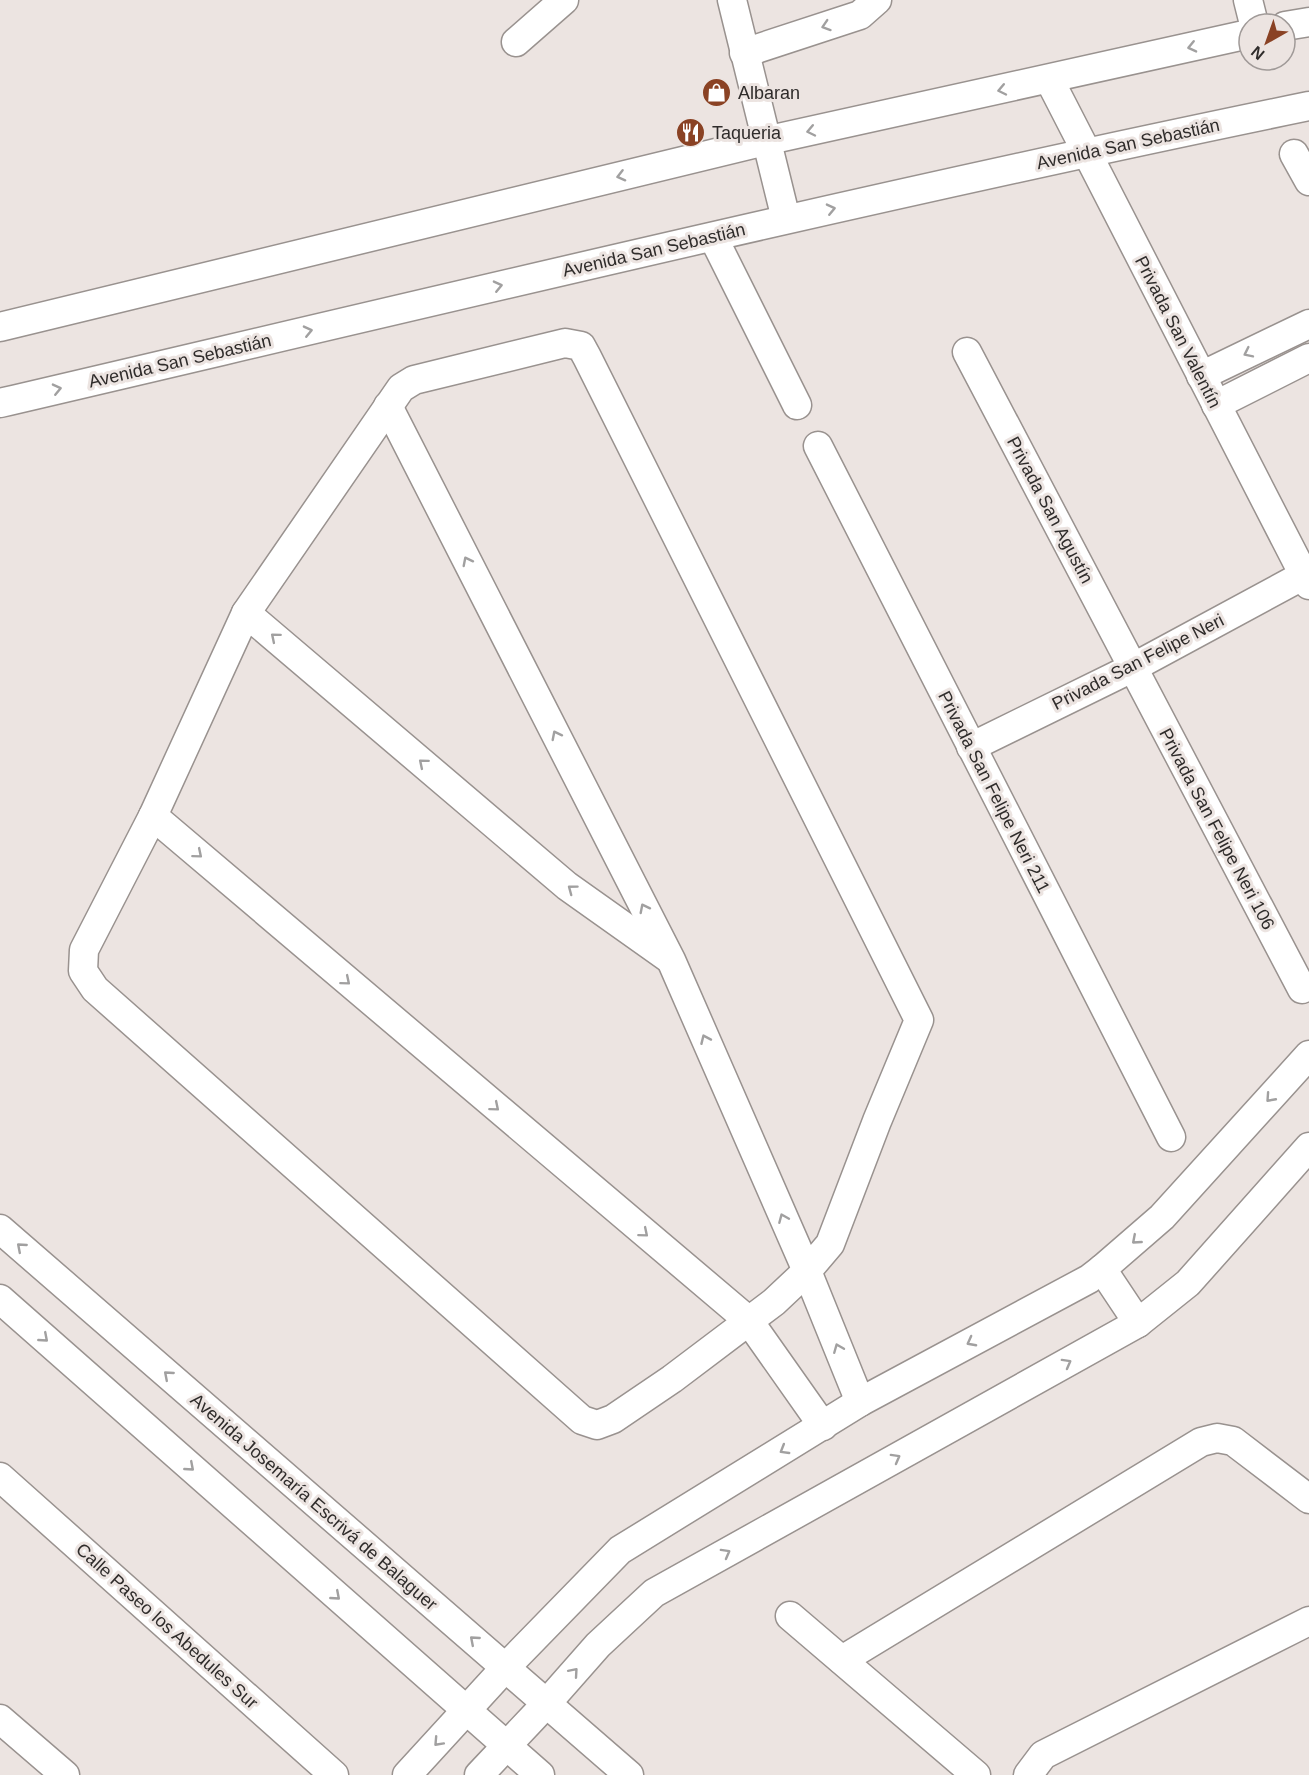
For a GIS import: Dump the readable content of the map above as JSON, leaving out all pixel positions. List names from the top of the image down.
{
  "streets": {
    "street": [
      "Avenida San Sebastián",
      "Privada San Valentín",
      "Privada San Agustín",
      "Privada San Felipe Neri",
      "Privada San Felipe Neri 211",
      "Privada San Felipe Neri 106",
      "Avenida Josemaría Escrivá de Balaguer",
      "Calle Paseo los Abedules Sur"
    ]
  },
  "crossings": [
    ["Avenida San Sebastián", "Privada San Valentín"],
    ["Privada San Valentín", "Privada San Felipe Neri"],
    ["Privada San Agustín", "Privada San Felipe Neri"],
    ["Privada San Agustín", "Privada San Felipe Neri 106"],
    ["Privada San Felipe Neri", "Privada San Felipe Neri 211"],
    ["Privada San Felipe Neri", "Privada San Felipe Neri 106"]
  ],
  "places": {
    "shop": ["Albaran"],
    "restaurant": ["Taqueria"]
  },
  "north": "bottom left"
}
